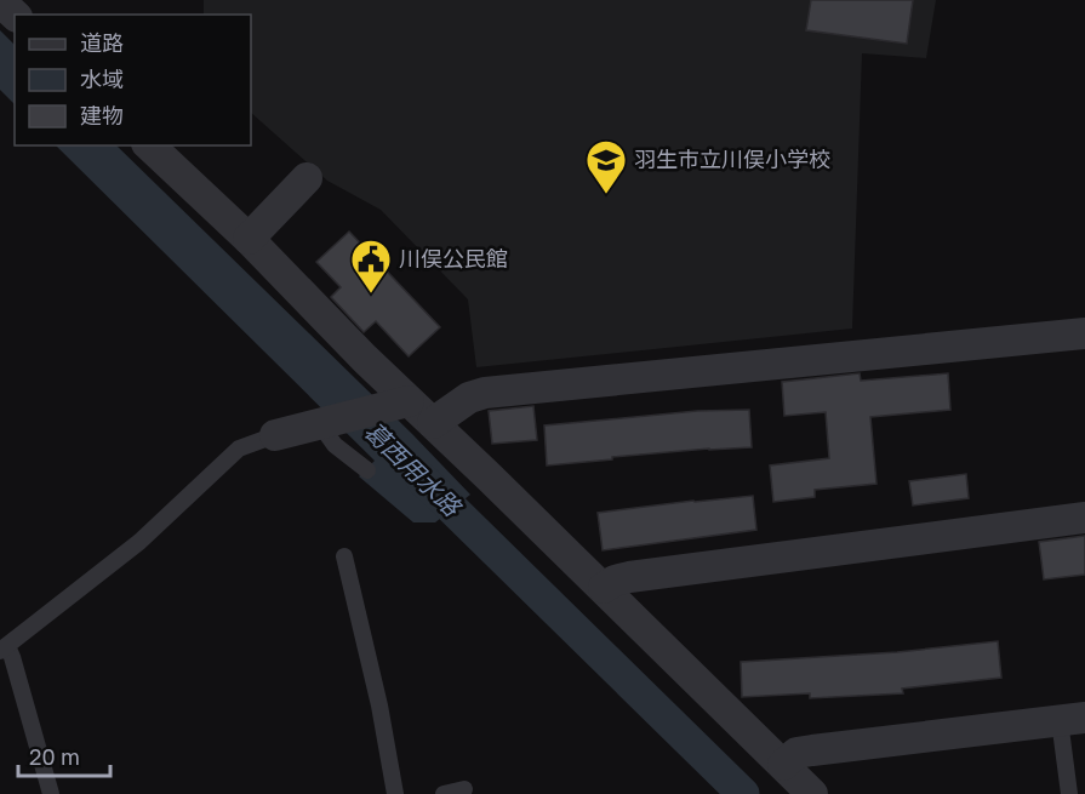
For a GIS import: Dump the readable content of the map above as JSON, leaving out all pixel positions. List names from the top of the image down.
{
  "water": ["葛西用水路"],
  "places": {
    "school or university": ["羽生市立川俣小学校"],
    "public building": ["川俣公民館"]
  },
  "legend": ["道路", "水域", "建物"],
  "scale_bar": "20 m"
}
